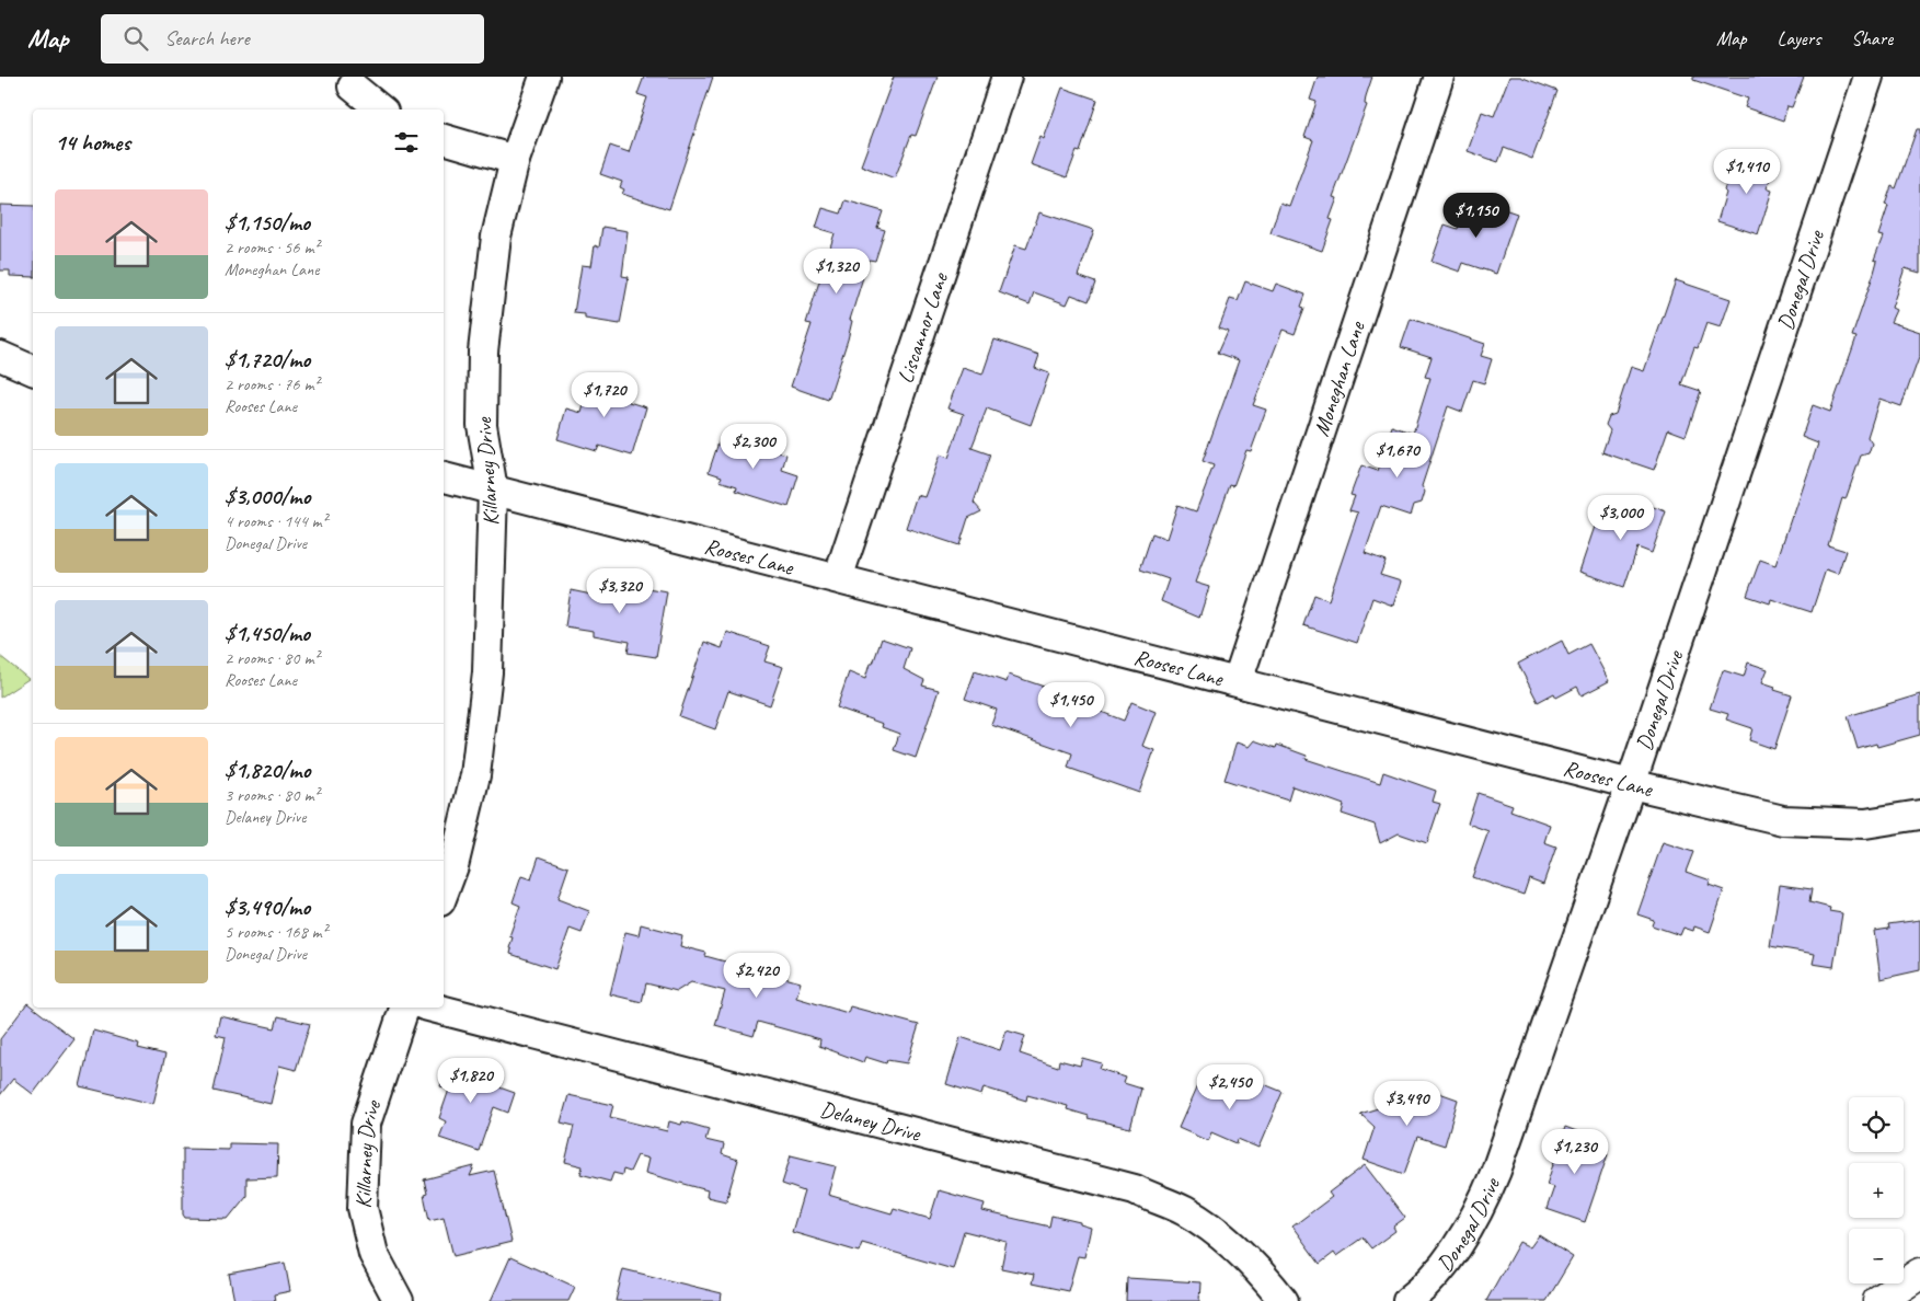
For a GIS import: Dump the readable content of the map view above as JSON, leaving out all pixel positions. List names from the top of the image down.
{
  "streets": {
    "street": [
      "Donegal Drive",
      "Liscannor Lane",
      "Moneghan Lane",
      "Killarney Drive",
      "Rooses Lane",
      "Delaney Drive"
    ]
  },
  "crossings": [
    ["Donegal Drive", "Rooses Lane"],
    ["Liscannor Lane", "Rooses Lane"],
    ["Moneghan Lane", "Rooses Lane"],
    ["Killarney Drive", "Rooses Lane"]
  ],
  "page": {
    "header": "Map",
    "search": "Search here",
    "nav": ["Map", "Layers", "Share"],
    "heading": "14 homes",
    "price": [
      "$1,410",
      "$1,150",
      "$1,320",
      "$1,720",
      "$2,300",
      "$1,670",
      "$3,000",
      "$3,320",
      "$1,450",
      "$2,420",
      "$1,820",
      "$2,450",
      "$3,490",
      "$1,230"
    ],
    "list": [
      {
        "name": "$1,150/mo",
        "note": "2 rooms · 56 m² · Moneghan Lane"
      },
      {
        "name": "$1,720/mo",
        "note": "2 rooms · 76 m² · Rooses Lane"
      },
      {
        "name": "$3,000/mo",
        "note": "4 rooms · 144 m² · Donegal Drive"
      },
      {
        "name": "$1,450/mo",
        "note": "2 rooms · 80 m² · Rooses Lane"
      },
      {
        "name": "$1,820/mo",
        "note": "3 rooms · 80 m² · Delaney Drive"
      },
      {
        "name": "$3,490/mo",
        "note": "5 rooms · 168 m² · Donegal Drive"
      }
    ],
    "map_buttons": ["+", "−"]
  }
}
